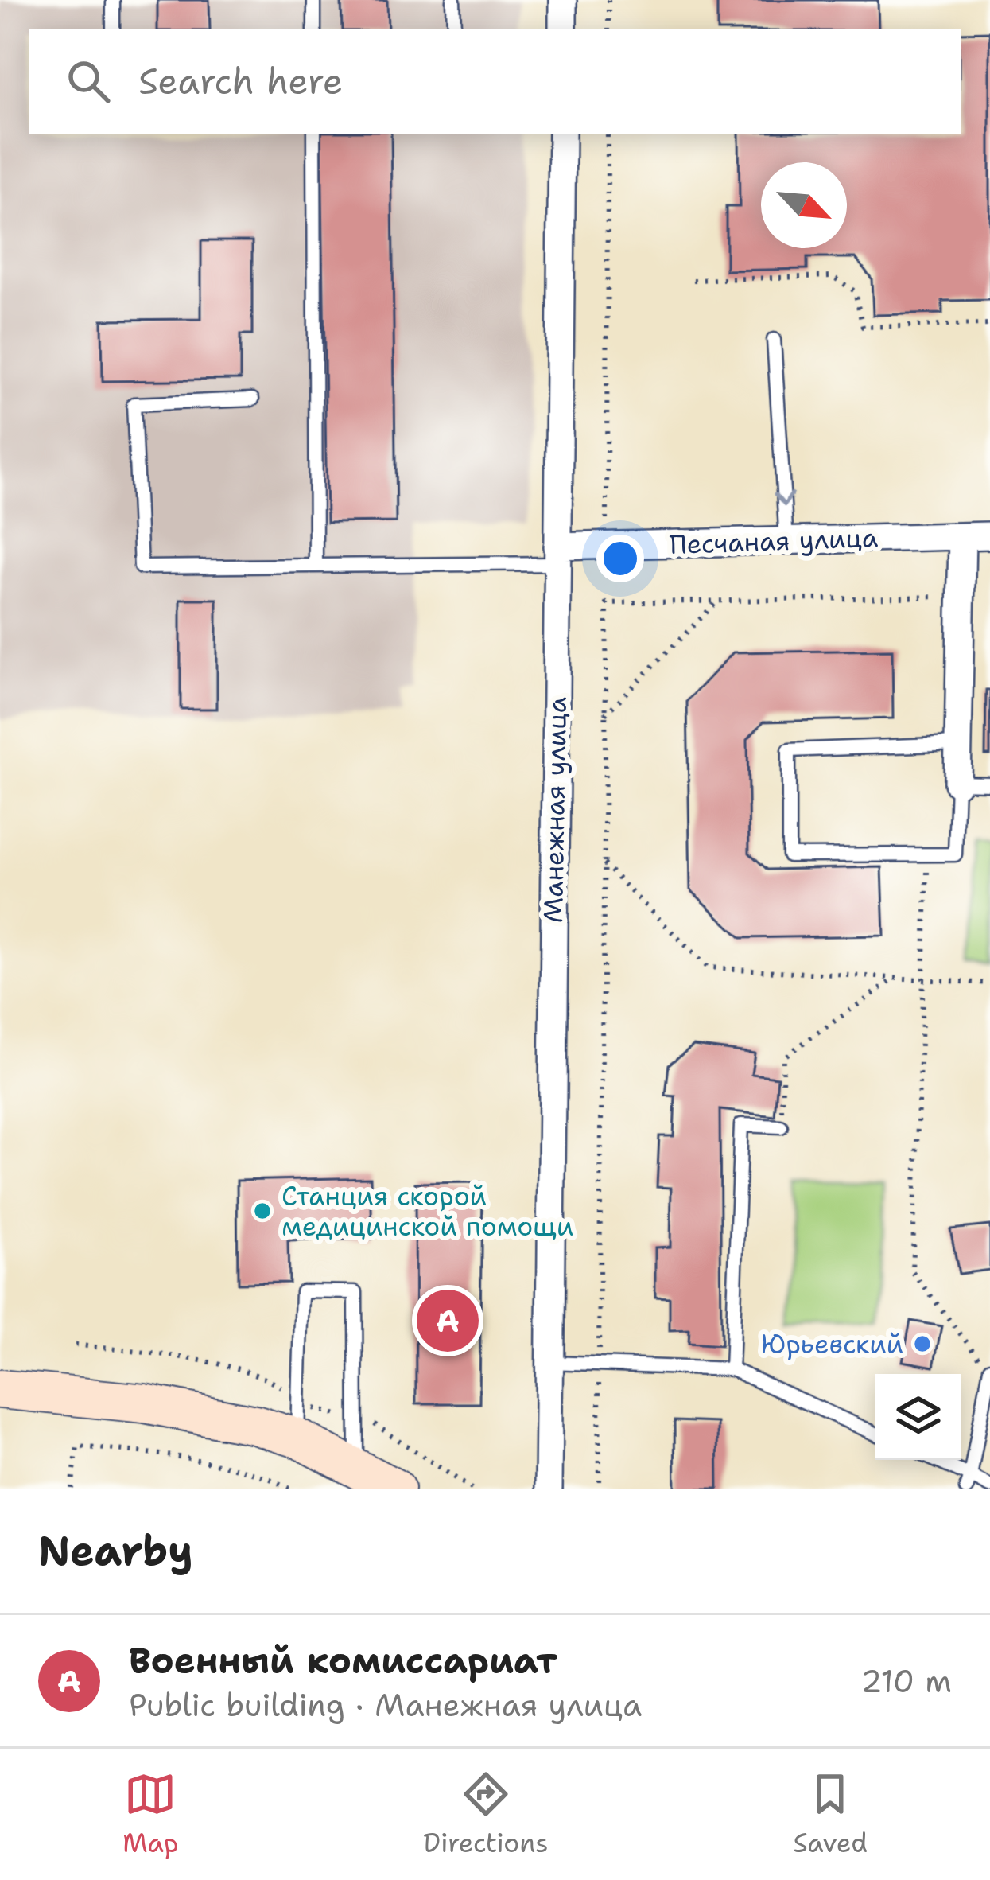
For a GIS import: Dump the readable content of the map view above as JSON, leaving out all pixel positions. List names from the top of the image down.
{
  "streets": {
    "street": ["Песчаная улица", "Манежная улица"]
  },
  "crossings": [
    ["Песчаная улица", "Манежная улица"]
  ],
  "places": ["Станция скорой медицинской помощи", "Юрьевский"],
  "north": "bottom right",
  "page": {
    "search": "Search here",
    "pins": "A",
    "heading": "Nearby",
    "list": [
      {
        "mark": "A",
        "name": "Военный комиссариат",
        "note": "Public building · Манежная улица",
        "value": "210 m"
      }
    ],
    "nav": ["Map", "Directions", "Saved"]
  }
}
